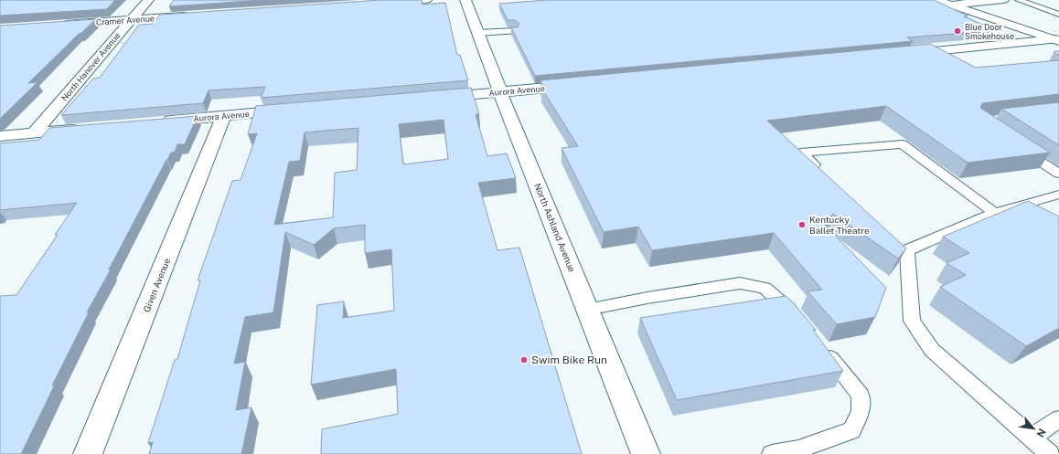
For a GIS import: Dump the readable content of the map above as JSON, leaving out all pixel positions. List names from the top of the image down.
{
  "streets": {
    "street": [
      "Cramer Avenue",
      "North Hanover Avenue",
      "Aurora Avenue",
      "North Ashland Avenue",
      "Given Avenue"
    ]
  },
  "crossings": [
    ["Cramer Avenue", "North Hanover Avenue"],
    ["Aurora Avenue", "North Ashland Avenue"],
    ["Aurora Avenue", "Given Avenue"]
  ],
  "places": ["Blue Door Smokehouse", "Kentucky Ballet Theatre", "Swim Bike Run"],
  "north": "bottom right"
}
